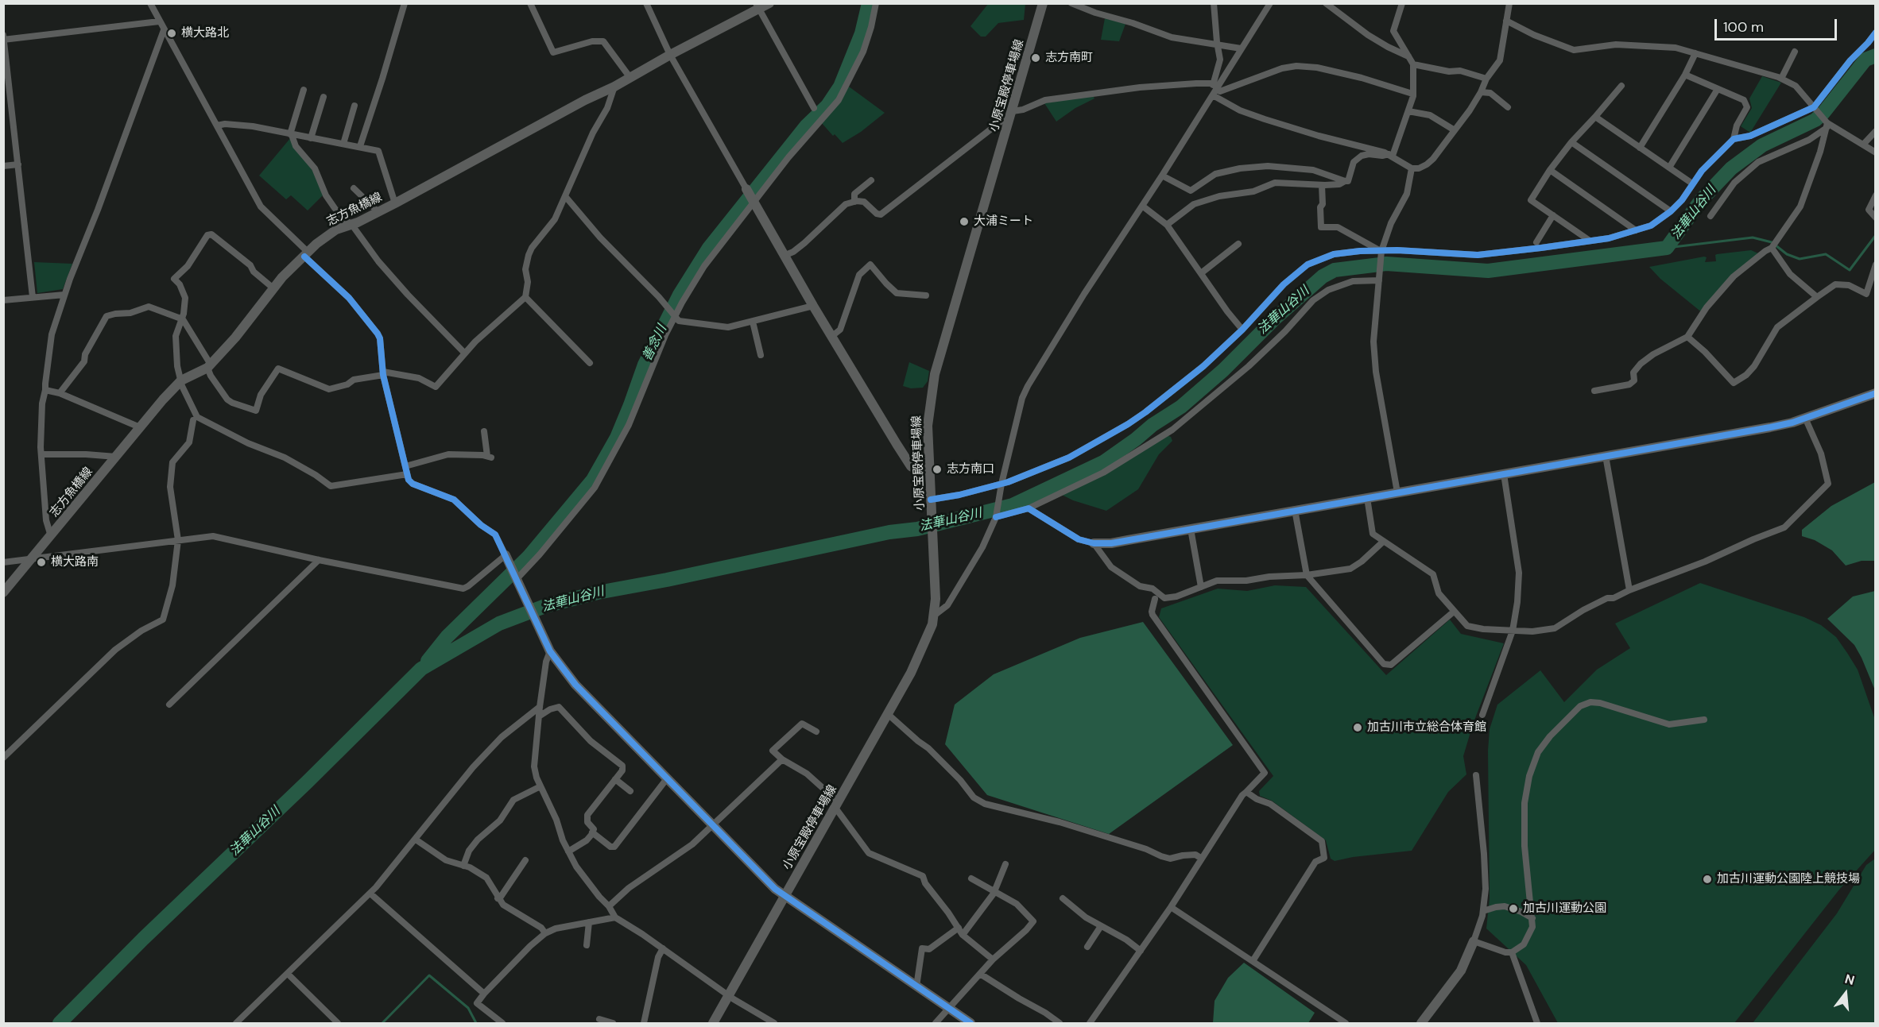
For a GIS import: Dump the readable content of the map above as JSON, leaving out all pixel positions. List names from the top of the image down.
{
  "streets": {
    "main road": ["小原宝殿停車場線", "志方魚橋線"]
  },
  "water": ["法華山谷川", "善念川"],
  "places": [
    "横大路北",
    "志方南町",
    "大浦ミート",
    "志方南口",
    "横大路南",
    "加古川市立総合体育館",
    "加古川運動公園陸上競技場",
    "加古川運動公園"
  ],
  "scale_bar": "100 m",
  "north": "top"
}
